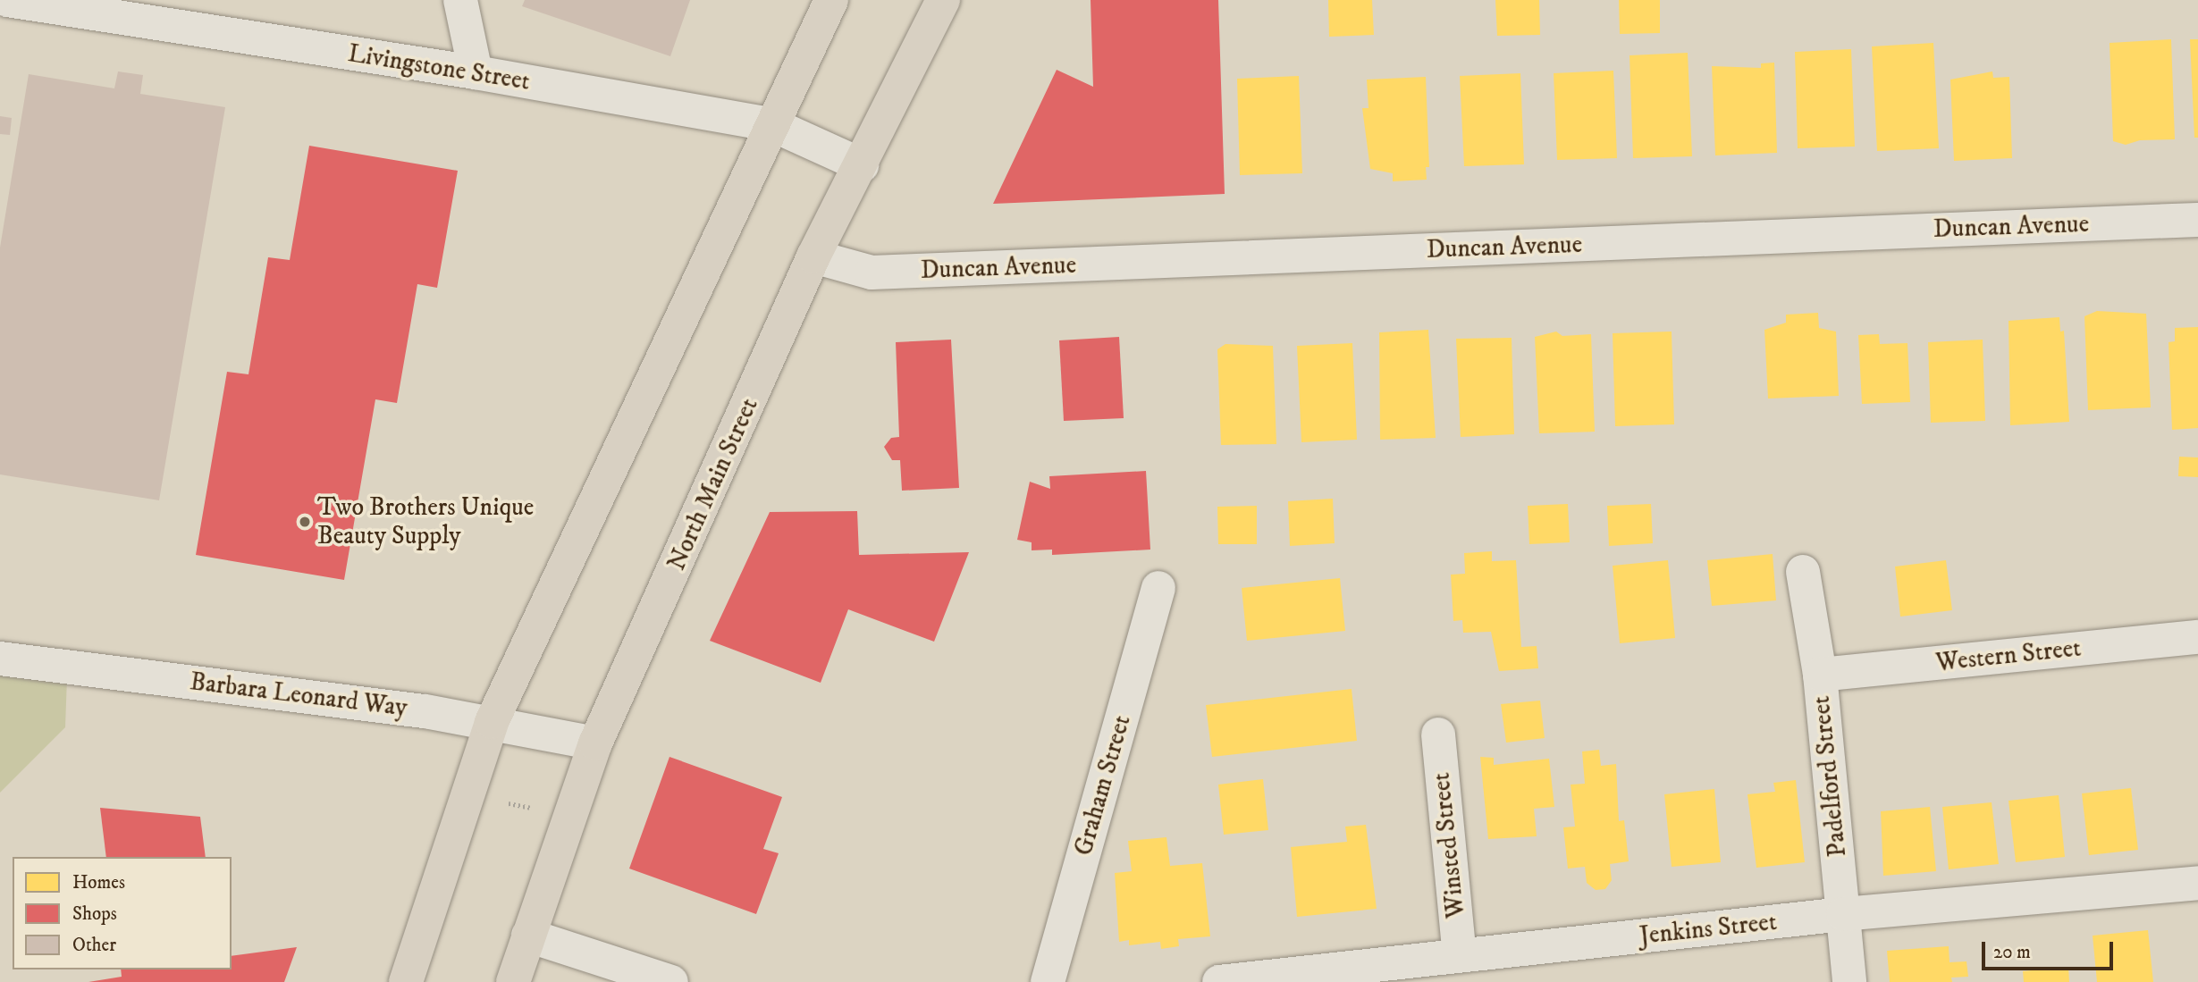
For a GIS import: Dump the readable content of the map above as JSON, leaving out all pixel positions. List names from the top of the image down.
{
  "streets": {
    "main road": ["North Main Street"],
    "street": [
      "Livingstone Street",
      "Duncan Avenue",
      "Western Street",
      "Barbara Leonard Way",
      "Padelford Street",
      "Graham Street",
      "Winsted Street",
      "Jenkins Street"
    ]
  },
  "crossings": [
    ["Livingstone Street", "North Main Street"],
    ["Duncan Avenue", "North Main Street"],
    ["North Main Street", "Barbara Leonard Way"],
    ["Western Street", "Padelford Street"],
    ["Padelford Street", "Jenkins Street"],
    ["Winsted Street", "Jenkins Street"]
  ],
  "places": ["Two Brothers Unique Beauty Supply"],
  "legend": ["Homes", "Shops", "Other"],
  "scale_bar": "20 m"
}
